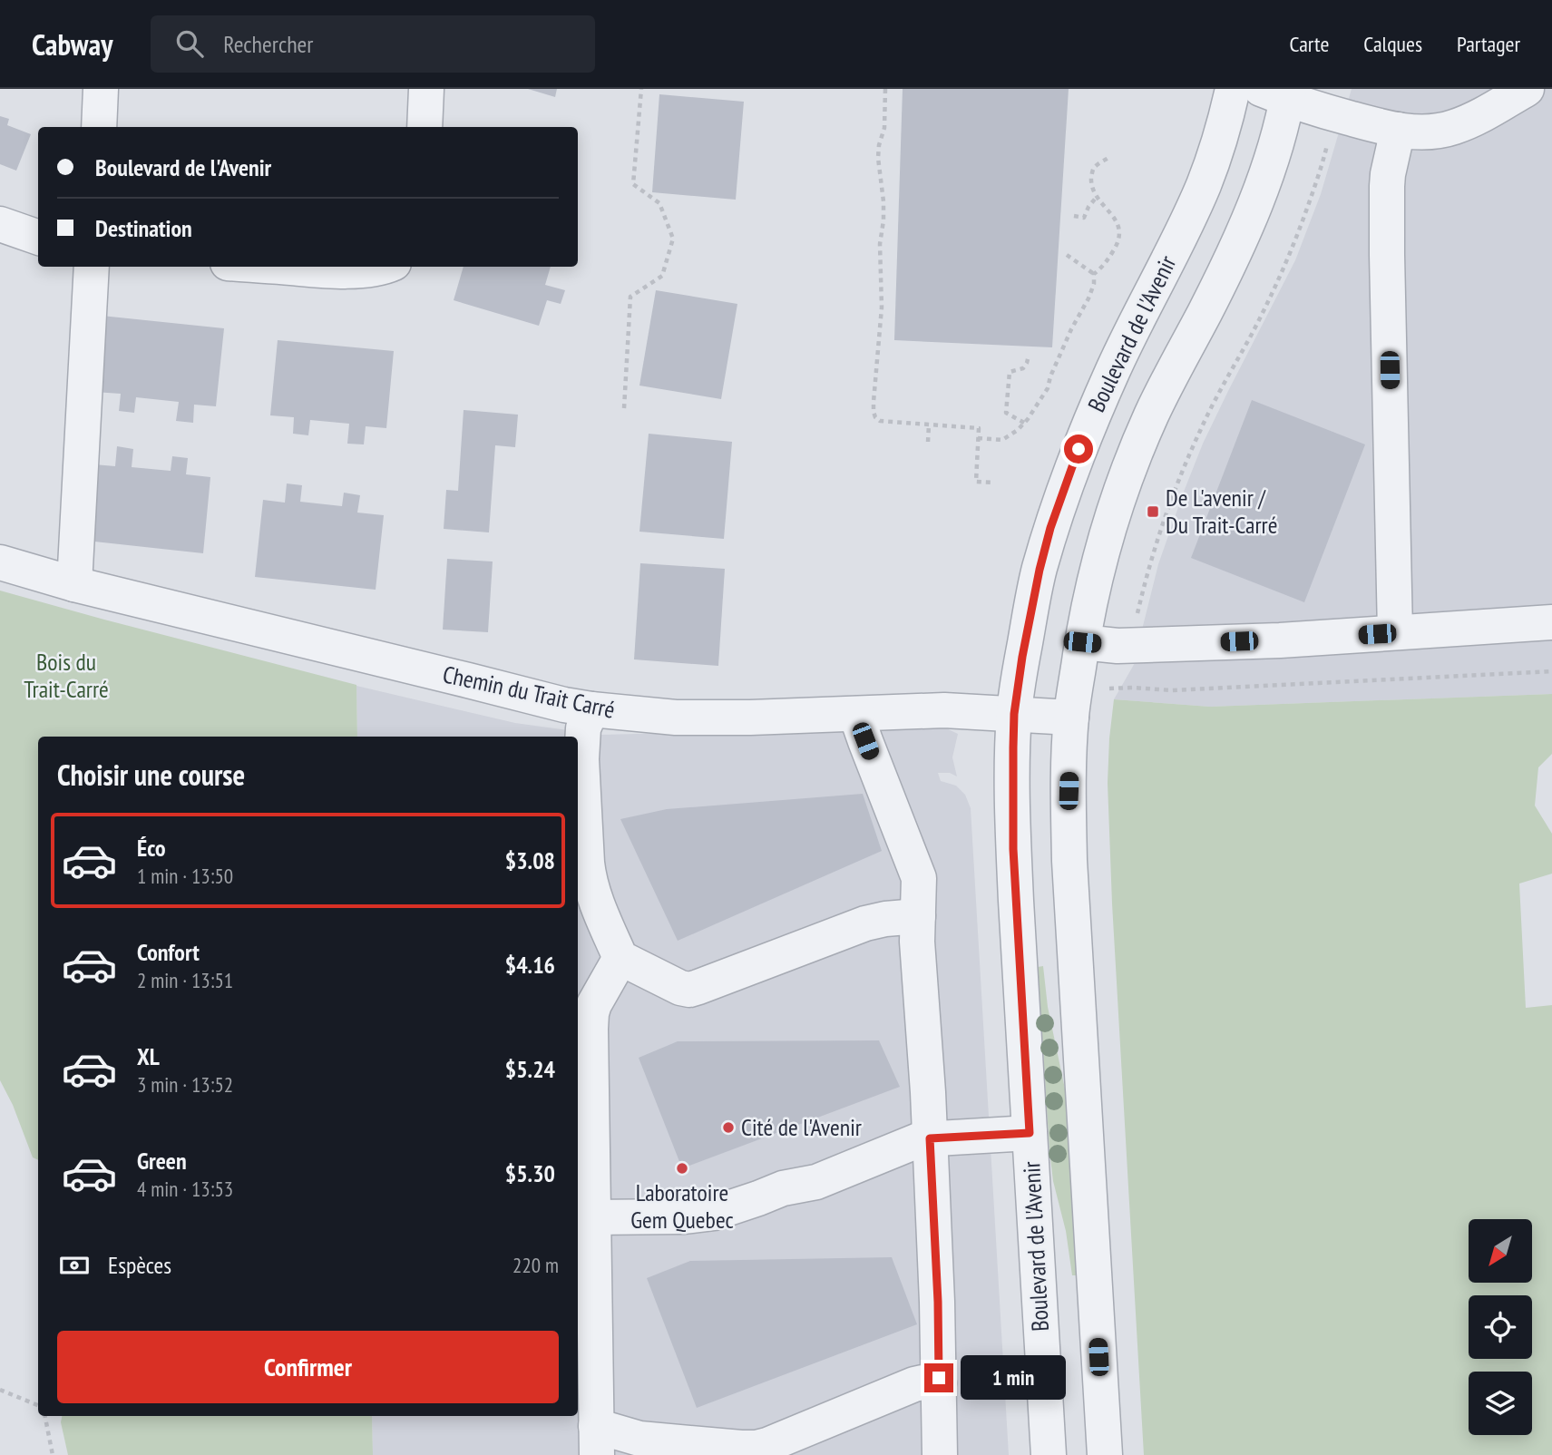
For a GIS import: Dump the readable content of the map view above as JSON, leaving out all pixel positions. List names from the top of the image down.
{
  "streets": {
    "street": ["Boulevard de l'Avenir", "Chemin du Trait Carré"]
  },
  "crossings": [
    ["Boulevard de l'Avenir", "Chemin du Trait Carré"]
  ],
  "parks": ["Bois du Trait-Carré"],
  "places": {
    "transit": ["De L'avenir / Du Trait-Carré"],
    "other": ["Cité de l'Avenir", "Laboratoire Gem Quebec"]
  },
  "north": "bottom left",
  "page": {
    "header": "Cabway",
    "search": "Rechercher",
    "nav": ["Carte", "Calques", "Partager"],
    "banner": ["Boulevard de l'Avenir", "Destination"],
    "heading": "Choisir une course",
    "list": [
      {
        "name": "Éco",
        "note": "1 min · 13:50",
        "value": "$3.08"
      },
      {
        "name": "Confort",
        "note": "2 min · 13:51",
        "value": "$4.16"
      },
      {
        "name": "XL",
        "note": "3 min · 13:52",
        "value": "$5.24"
      },
      {
        "name": "Green",
        "note": "4 min · 13:53",
        "value": "$5.30"
      }
    ],
    "pay": ["Espèces", "220 m"],
    "buttons": "Confirmer",
    "bubble": "1 min"
  }
}
